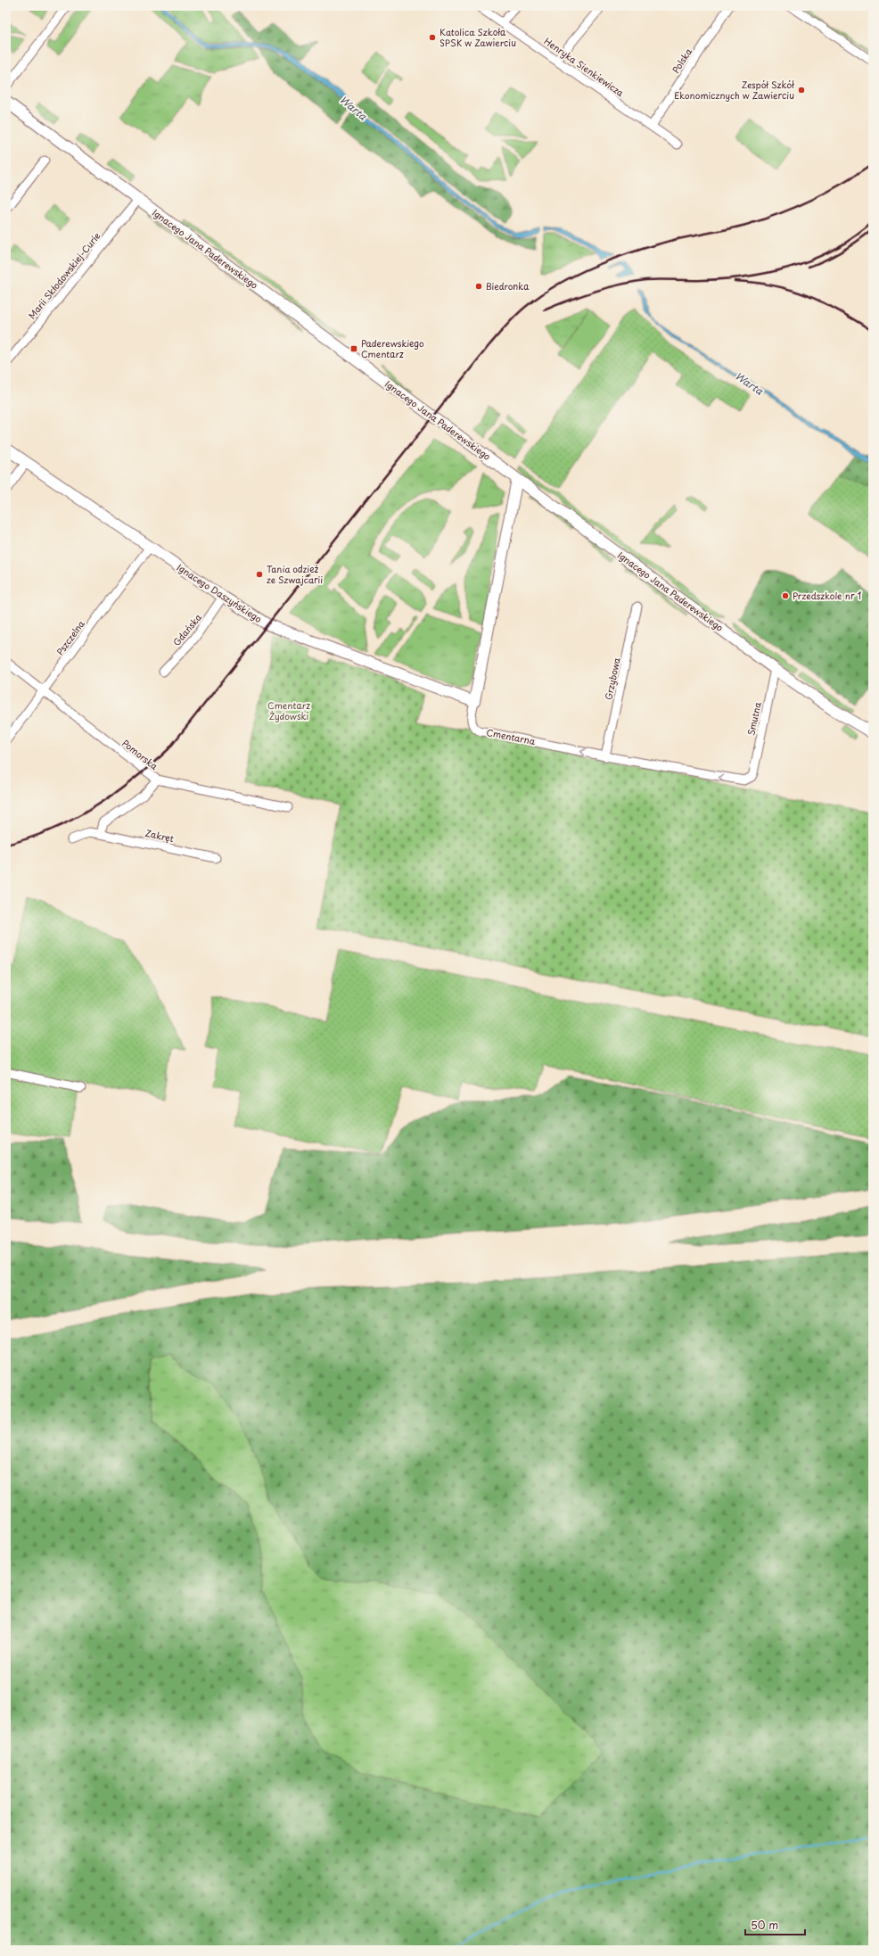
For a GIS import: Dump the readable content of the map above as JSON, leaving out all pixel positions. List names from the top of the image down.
{
  "streets": {
    "main road": ["Ignacego Jana Paderewskiego", "Ignacego Daszyńskiego", "Cmentarna"],
    "street": [
      "Polska",
      "Henryka Sienkiewicza",
      "Marii Skłodowskiej-Curie",
      "Gdańska",
      "Pszczelna",
      "Grzybowa",
      "Smutna",
      "Pomorska",
      "Zakręt"
    ]
  },
  "crossings": [
    ["Polska", "Henryka Sienkiewicza"],
    ["Ignacego Jana Paderewskiego", "Marii Skłodowskiej-Curie"],
    ["Ignacego Jana Paderewskiego", "Smutna"],
    ["Ignacego Jana Paderewskiego", "Cmentarna"],
    ["Ignacego Daszyńskiego", "Gdańska"],
    ["Ignacego Daszyńskiego", "Pszczelna"],
    ["Ignacego Daszyńskiego", "Cmentarna"],
    ["Pszczelna", "Pomorska"],
    ["Grzybowa", "Cmentarna"],
    ["Smutna", "Cmentarna"]
  ],
  "one_way": ["Cmentarna"],
  "water": ["Warta"],
  "parks": ["Cmentarz Żydowski"],
  "places": {
    "other": [
      "Katolica Szkoła SPSK w Zawierciu",
      "Zespół Szkół Ekonomicznych w Zawierciu",
      "Biedronka",
      "Tania odzież ze Szwajcarii",
      "Przedszkole nr 1"
    ],
    "transit": ["Paderewskiego Cmentarz"]
  },
  "scale_bar": "50 m"
}
